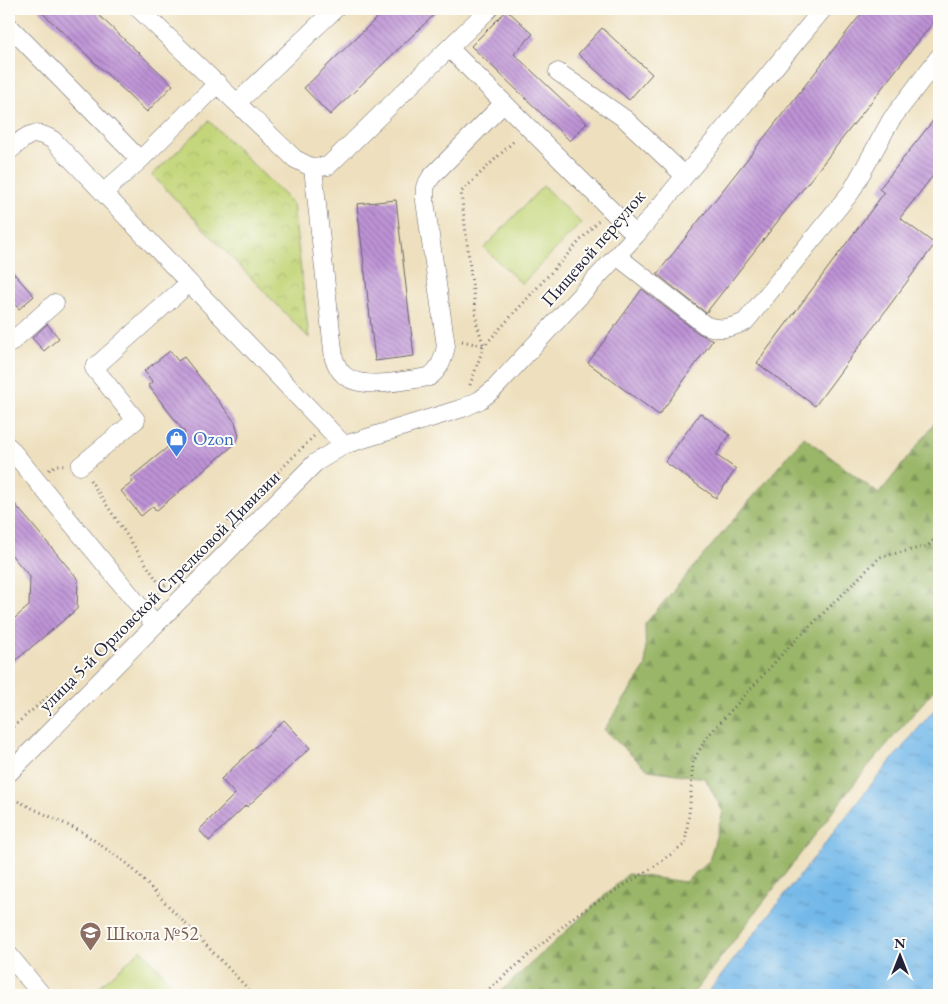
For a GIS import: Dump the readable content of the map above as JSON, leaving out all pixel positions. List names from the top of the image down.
{
  "streets": {
    "street": ["Пищевой переулок", "улица 5-й Орловской Стрелковой Дивизии"]
  },
  "crossings": [
    ["Пищевой переулок", "улица 5-й Орловской Стрелковой Дивизии"]
  ],
  "places": {
    "shop": ["Ozon"],
    "school or university": ["Школа №52"]
  },
  "north": "top"
}
